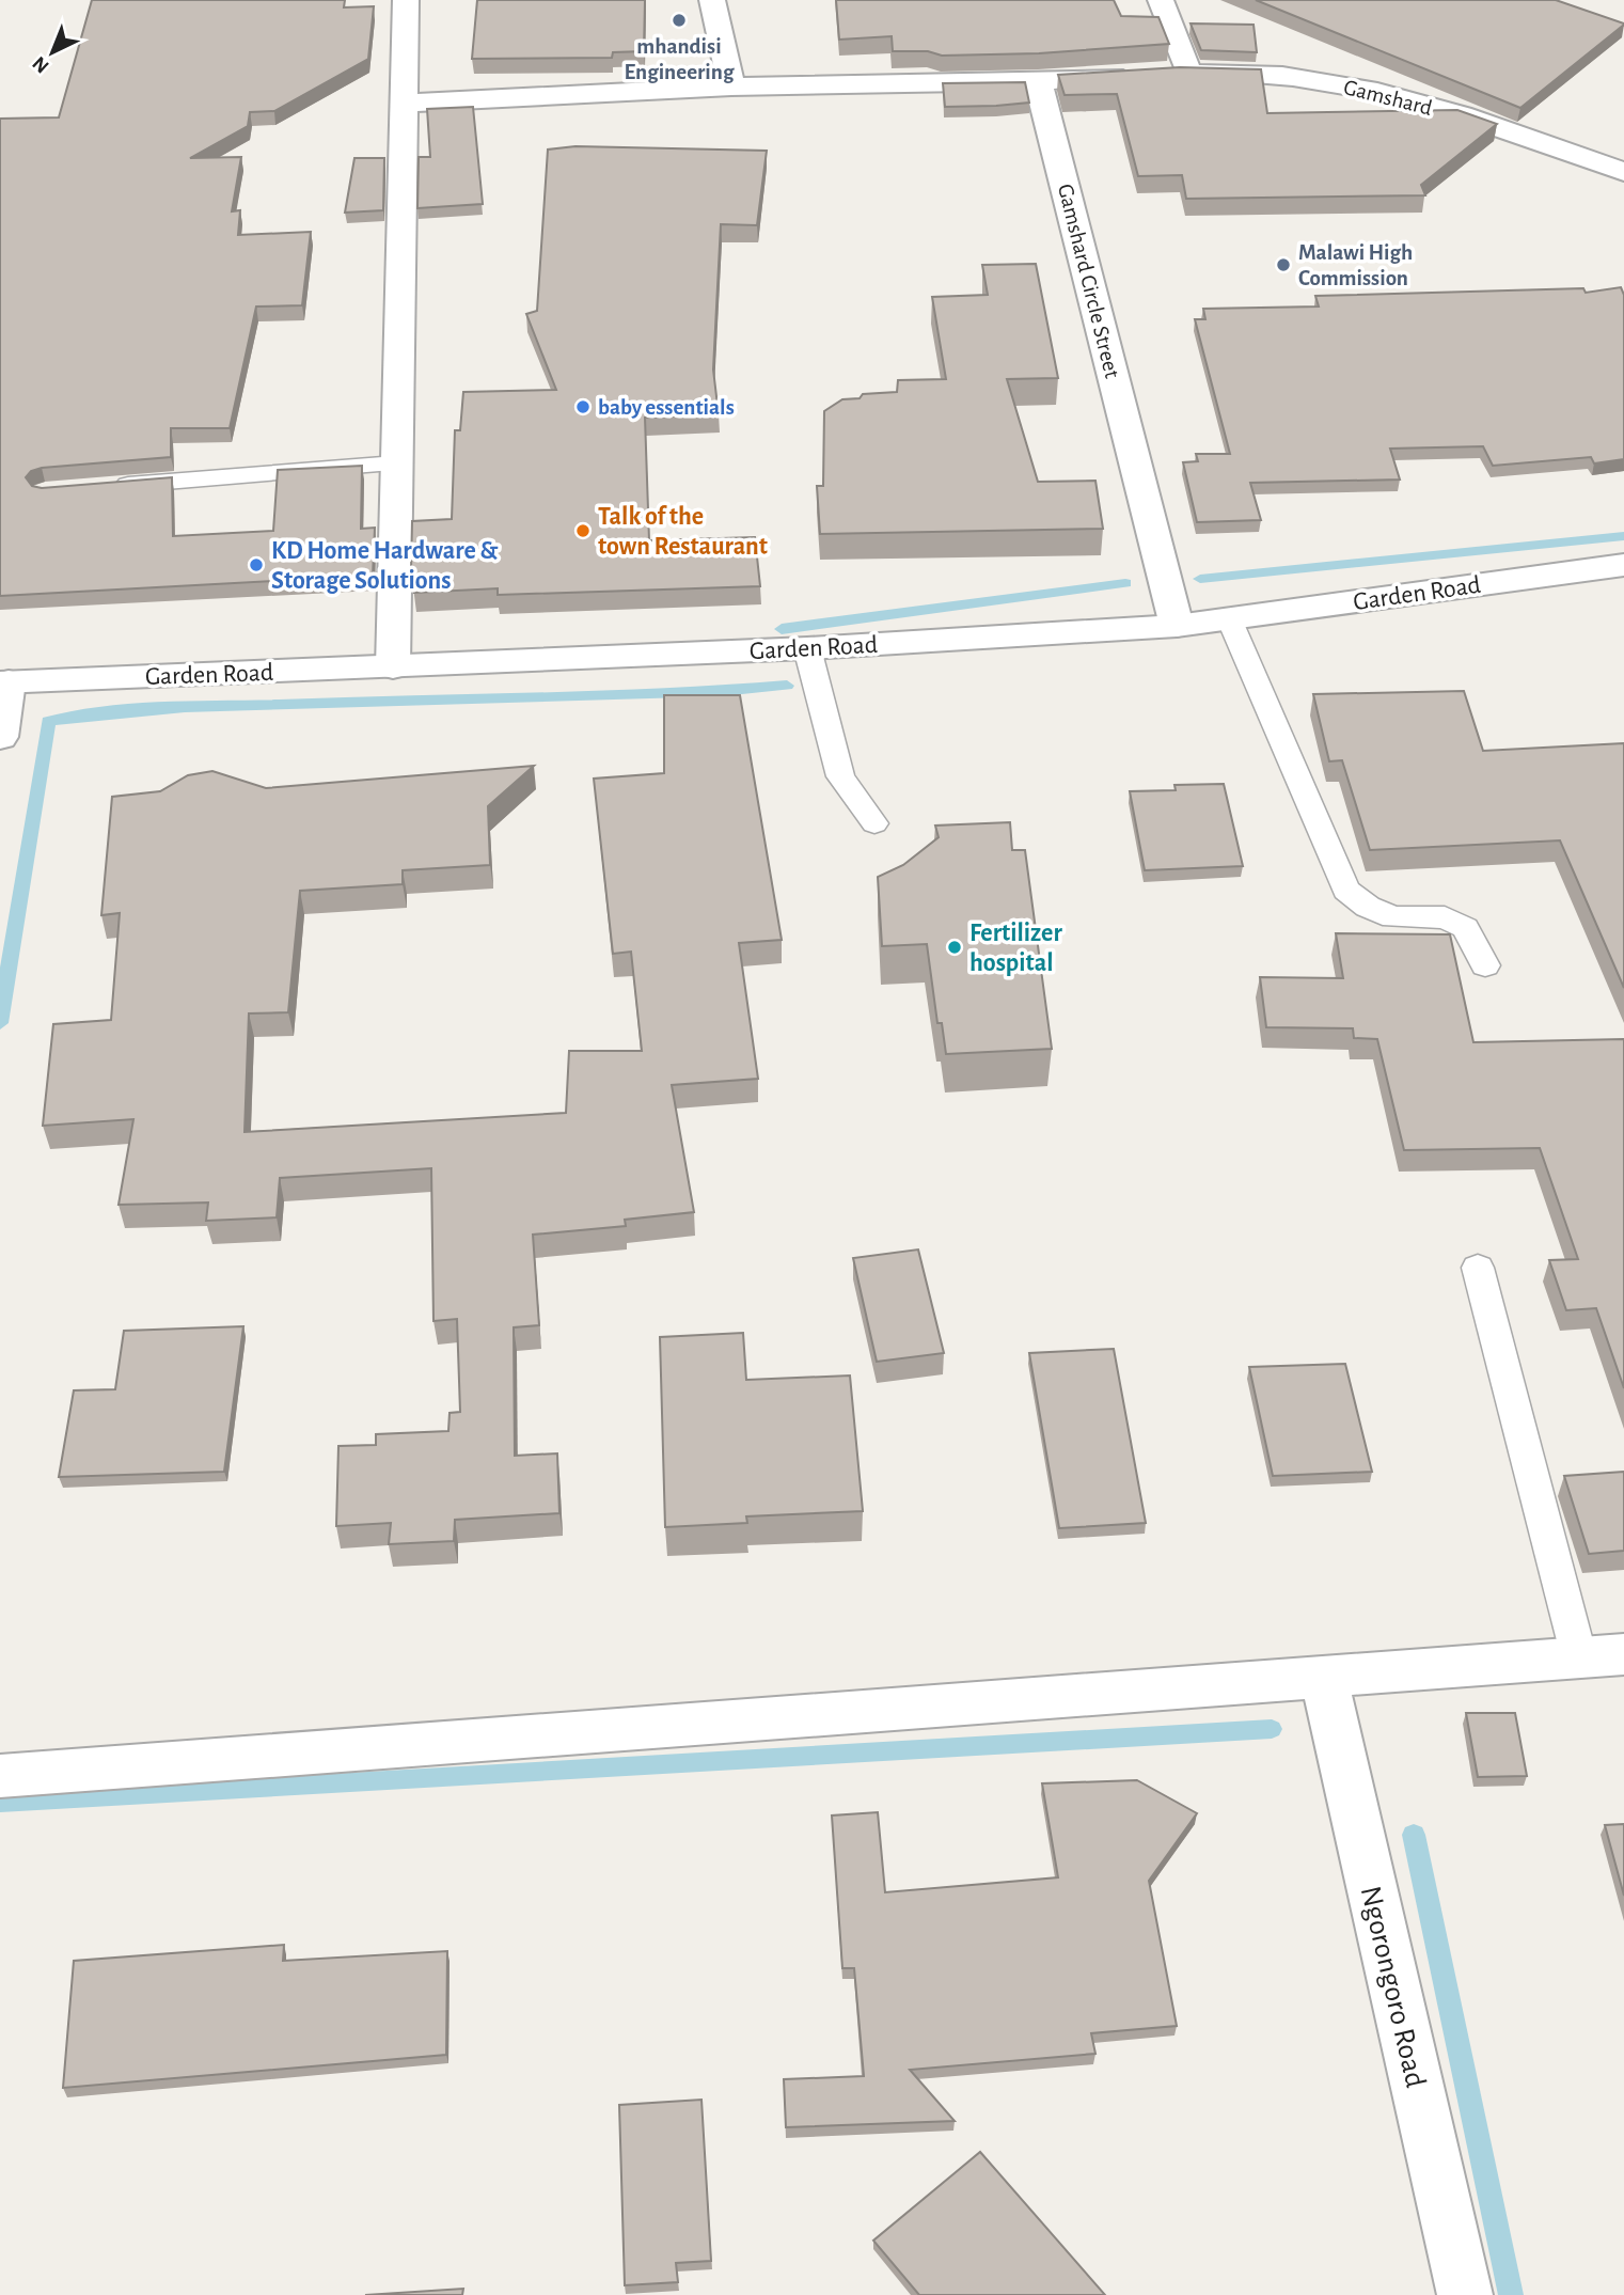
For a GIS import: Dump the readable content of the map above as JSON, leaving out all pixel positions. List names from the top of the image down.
{
  "streets": {
    "street": [
      "Gamshard",
      "Gamshard Circle Street",
      "Garden Road",
      "Ngorongoro Road"
    ]
  },
  "crossings": [
    ["Gamshard Circle Street", "Garden Road"]
  ],
  "places": [
    "mhandisi Engineering",
    "Malawi High Commission",
    "baby essentials",
    "Talk of the town Restaurant",
    "KD Home Hardware & Storage Solutions",
    "Fertilizer hospital"
  ],
  "north": "bottom left"
}
